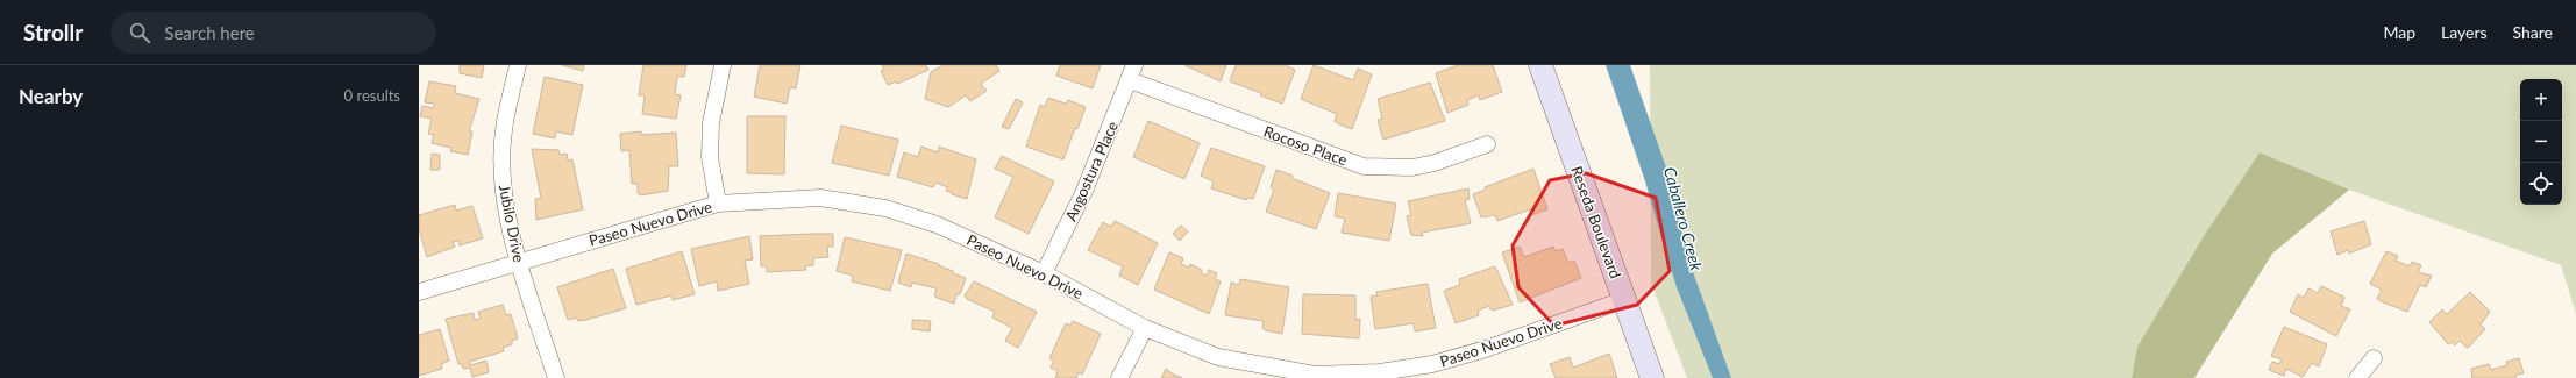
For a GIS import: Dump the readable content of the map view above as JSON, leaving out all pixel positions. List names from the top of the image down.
{
  "streets": {
    "main road": ["Reseda Boulevard"],
    "street": [
      "Rocoso Place",
      "Angostura Place",
      "Jubilo Drive",
      "Paseo Nuevo Drive"
    ]
  },
  "crossings": [
    ["Rocoso Place", "Angostura Place"],
    ["Angostura Place", "Paseo Nuevo Drive"],
    ["Reseda Boulevard", "Paseo Nuevo Drive"],
    ["Jubilo Drive", "Paseo Nuevo Drive"]
  ],
  "water": ["Caballero Creek"],
  "page": {
    "header": "Strollr",
    "search": "Search here",
    "nav": ["Map", "Layers", "Share"],
    "heading": ["Nearby", "0 results"],
    "map_buttons": ["+", "−"]
  }
}
